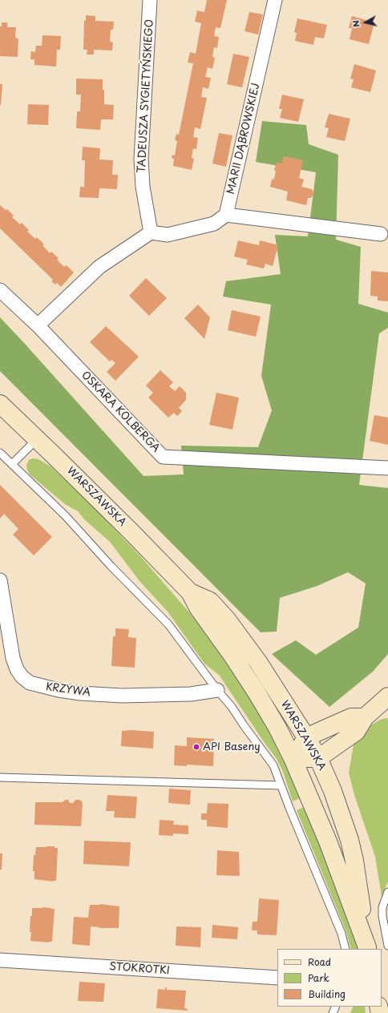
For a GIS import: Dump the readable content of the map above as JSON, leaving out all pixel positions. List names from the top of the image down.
{
  "streets": {
    "main road": ["WARSZAWSKA"],
    "street": [
      "TADEUSZA SYGIETYŃSKIEGO",
      "MARII DĄBROWSKIEJ",
      "OSKARA KOLBERGA",
      "KRZYWA",
      "STOKROTKI"
    ]
  },
  "places": ["API Baseny"],
  "legend": ["Road", "Park", "Building"],
  "north": "left"
}
